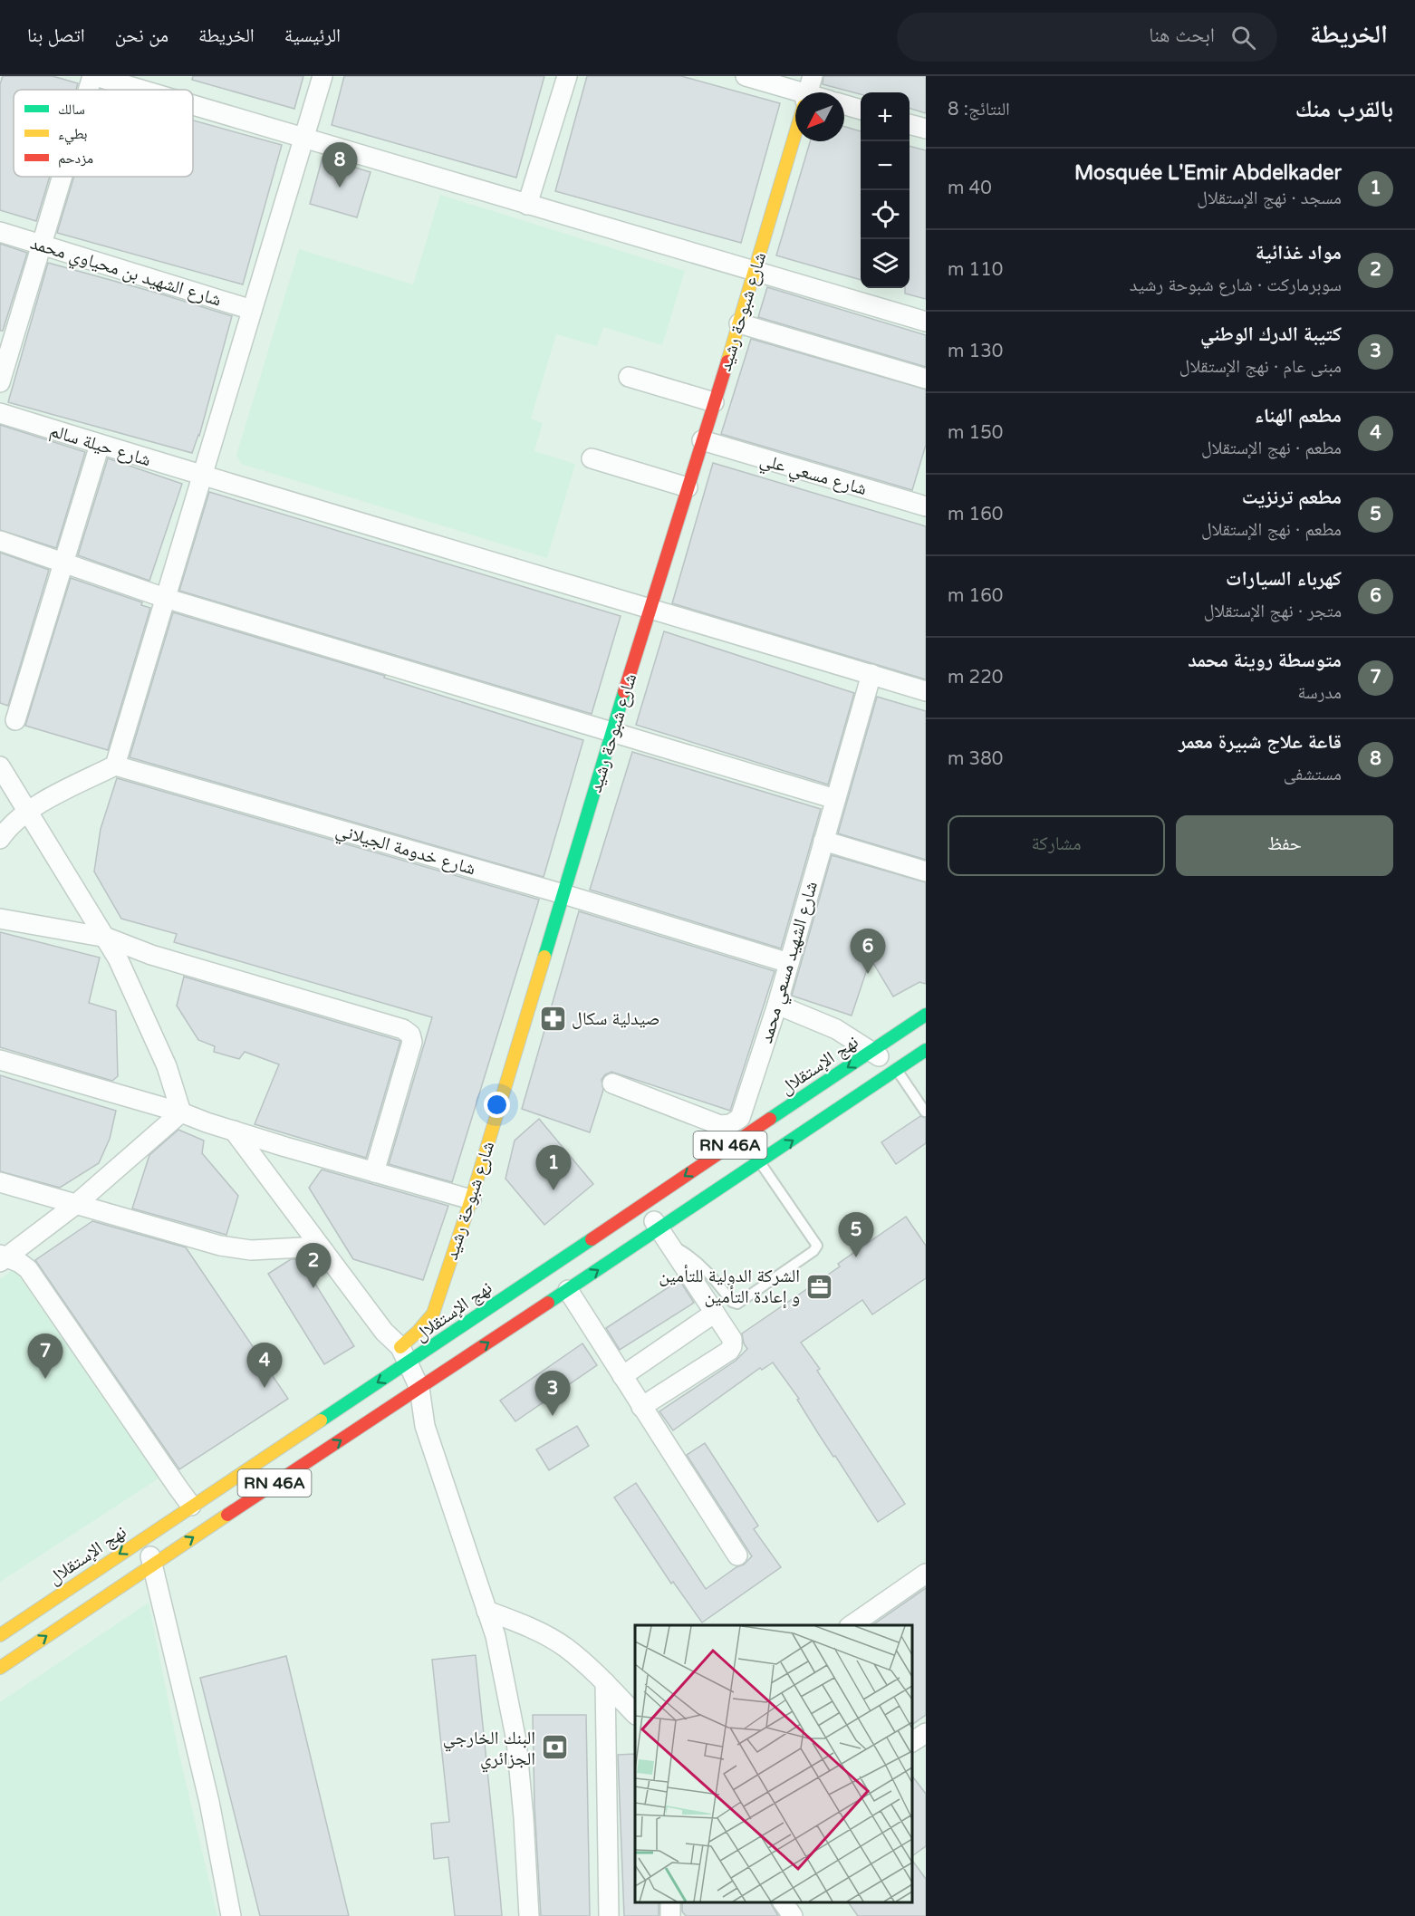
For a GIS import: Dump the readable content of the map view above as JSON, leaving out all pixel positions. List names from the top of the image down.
{
  "streets": {
    "main road": ["شارع شبوحة رشيد", "نهج الإستقلال", "RN 46A"],
    "street": [
      "شارع الشهيد بن محياوي محمد",
      "شارع حيلة سالم",
      "شارع مسعي علي",
      "شارع خدومة الجيلاني",
      "شارع الشهيد مسعي محمد"
    ]
  },
  "crossings": [
    ["شارع شبوحة رشيد", "شارع حيلة سالم"],
    ["شارع شبوحة رشيد", "شارع مسعي علي"],
    ["شارع شبوحة رشيد", "شارع خدومة الجيلاني"],
    ["شارع شبوحة رشيد", "نهج الإستقلال"],
    ["شارع حيلة سالم", "شارع الشهيد مسعي محمد"],
    ["شارع خدومة الجيلاني", "شارع الشهيد مسعي محمد"]
  ],
  "places": {
    "pharmacy": ["صيدلية سكال"],
    "office": ["الشركة الدولية للتأمين و إعادة التأمين"],
    "bank": ["البنك الخارجي الجزائري"]
  },
  "legend": ["سالك", "بطيء", "مزدحم"],
  "north": "bottom left",
  "page": {
    "header": "الخريطة",
    "search": "ابحث هنا",
    "nav": [
      "الرئيسية",
      "الخريطة",
      "من نحن",
      "اتصل بنا"
    ],
    "heading": ["بالقرب منك", "النتائج: 8"],
    "map_buttons": ["+", "−"],
    "pins": [
      "8",
      "6",
      "1",
      "5",
      "2",
      "7",
      "4",
      "3"
    ],
    "list": [
      {
        "mark": "1",
        "name": "Mosquée L'Emir Abdelkader",
        "note": "مسجد · نهج الإستقلال",
        "value": "40 m"
      },
      {
        "mark": "2",
        "name": "مواد غذائية",
        "note": "سوبرماركت · شارع شبوحة رشيد",
        "value": "110 m"
      },
      {
        "mark": "3",
        "name": "كتيبة الدرك الوطني",
        "note": "مبنى عام · نهج الإستقلال",
        "value": "130 m"
      },
      {
        "mark": "4",
        "name": "مطعم الهناء",
        "note": "مطعم · نهج الإستقلال",
        "value": "150 m"
      },
      {
        "mark": "5",
        "name": "مطعم ترنزيت",
        "note": "مطعم · نهج الإستقلال",
        "value": "160 m"
      },
      {
        "mark": "6",
        "name": "كهرباء السيارات",
        "note": "متجر · نهج الإستقلال",
        "value": "160 m"
      },
      {
        "mark": "7",
        "name": "متوسطة روينة محمد",
        "note": "مدرسة",
        "value": "220 m"
      },
      {
        "mark": "8",
        "name": "قاعة علاج شبيرة معمر",
        "note": "مستشفى",
        "value": "380 m"
      }
    ],
    "buttons": ["حفظ", "مشاركة"]
  }
}
